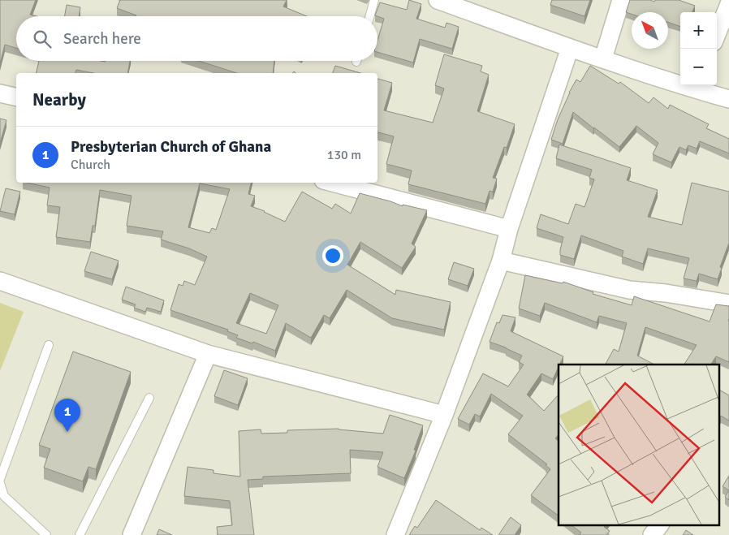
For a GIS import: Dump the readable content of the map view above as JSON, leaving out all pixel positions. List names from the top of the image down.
{
  "north": "top left",
  "page": {
    "map_buttons": ["+", "−"],
    "search": "Search here",
    "heading": "Nearby",
    "list": [
      {
        "mark": "1",
        "name": "Presbyterian Church of Ghana",
        "note": "Church",
        "value": "130 m"
      }
    ],
    "pins": "1"
  }
}
